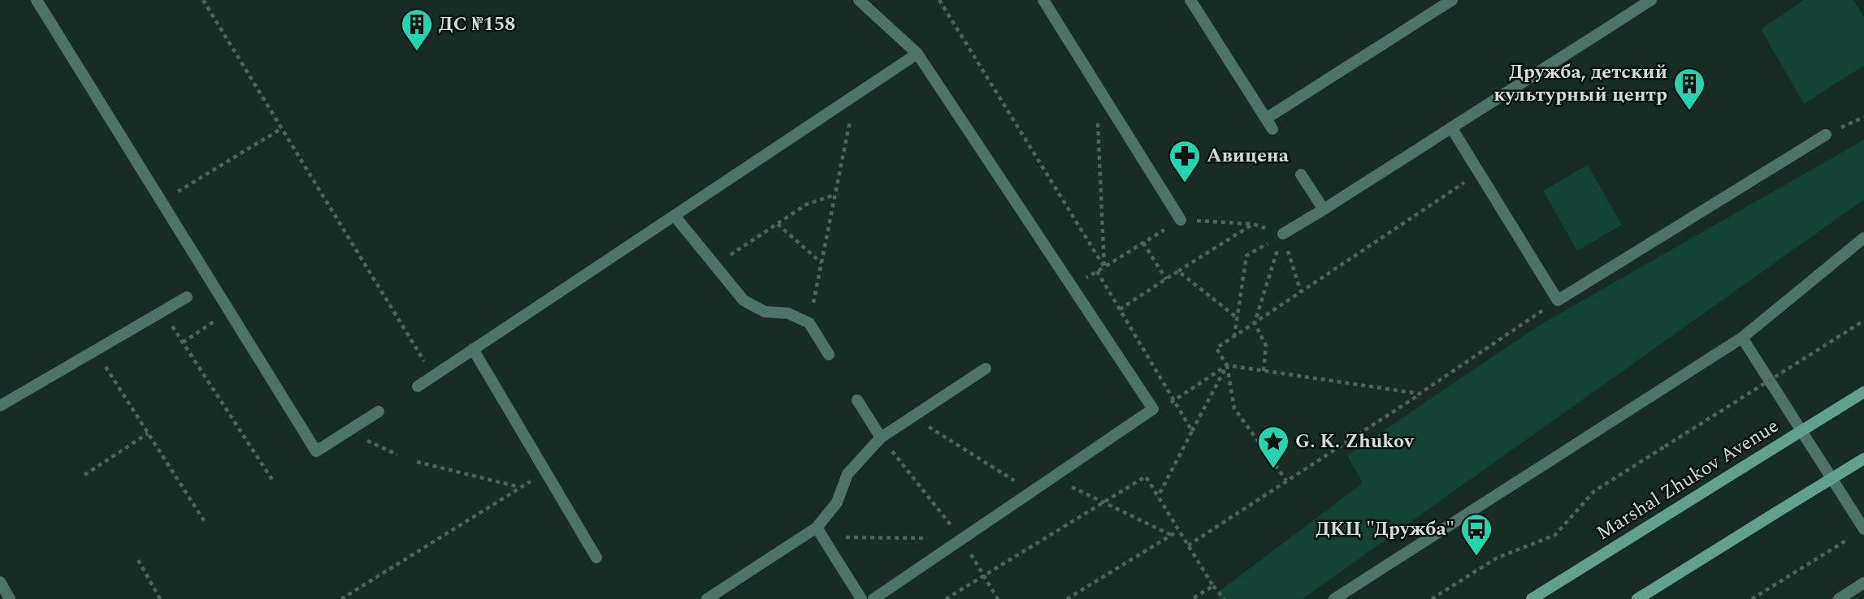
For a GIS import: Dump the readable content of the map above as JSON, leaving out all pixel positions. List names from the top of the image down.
{
  "streets": {
    "main road": ["Marshal Zhukov Avenue"]
  },
  "places": {
    "building": ["ДС №158", "Дружба, детский культурный центр"],
    "pharmacy": ["Авицена"],
    "place": ["G. K. Zhukov"],
    "bus stop": ["ДКЦ \"Дружба\""]
  }
}
